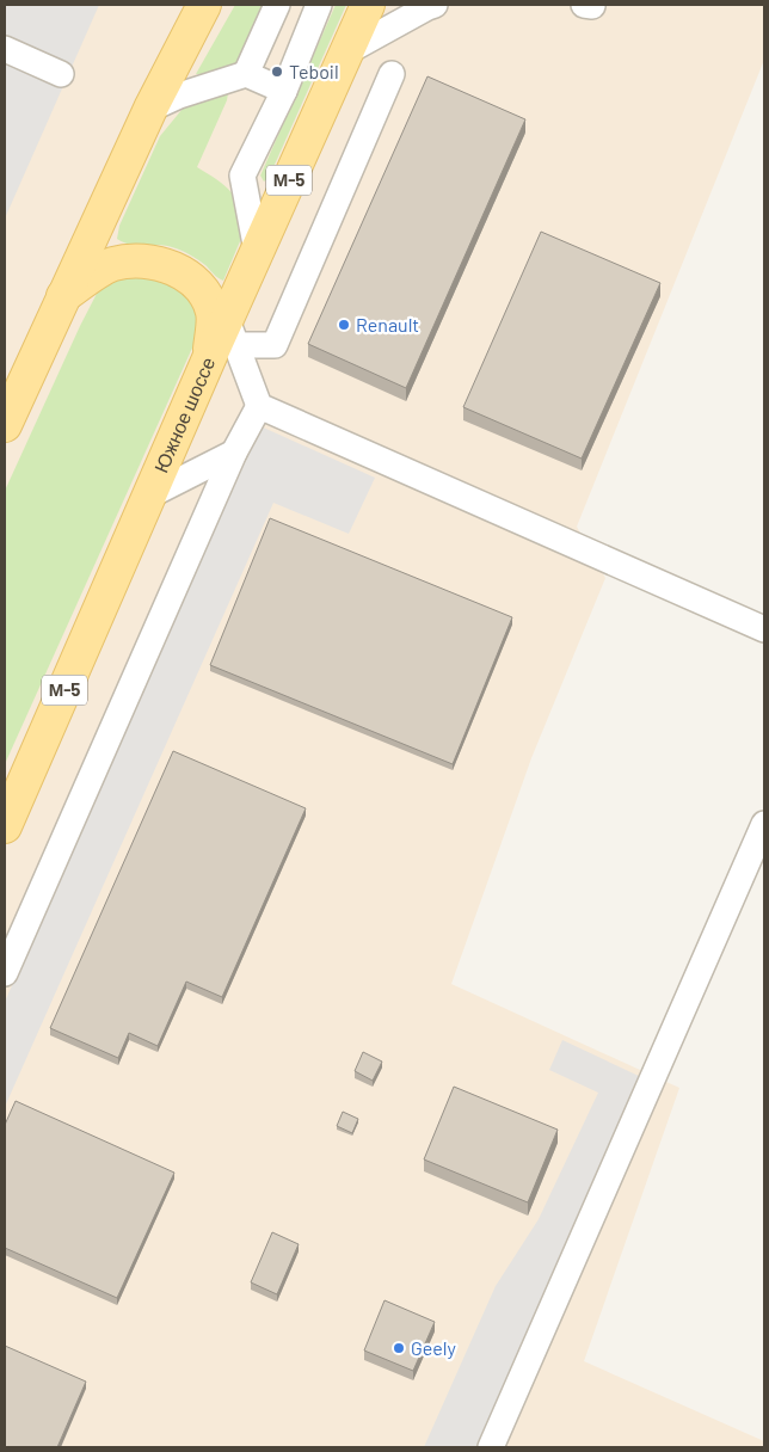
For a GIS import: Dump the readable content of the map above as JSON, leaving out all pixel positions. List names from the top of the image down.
{
  "streets": {
    "main road": ["М-5", "Южное шоссе"]
  },
  "places": ["Teboil", "Renault", "Geely"]
}
